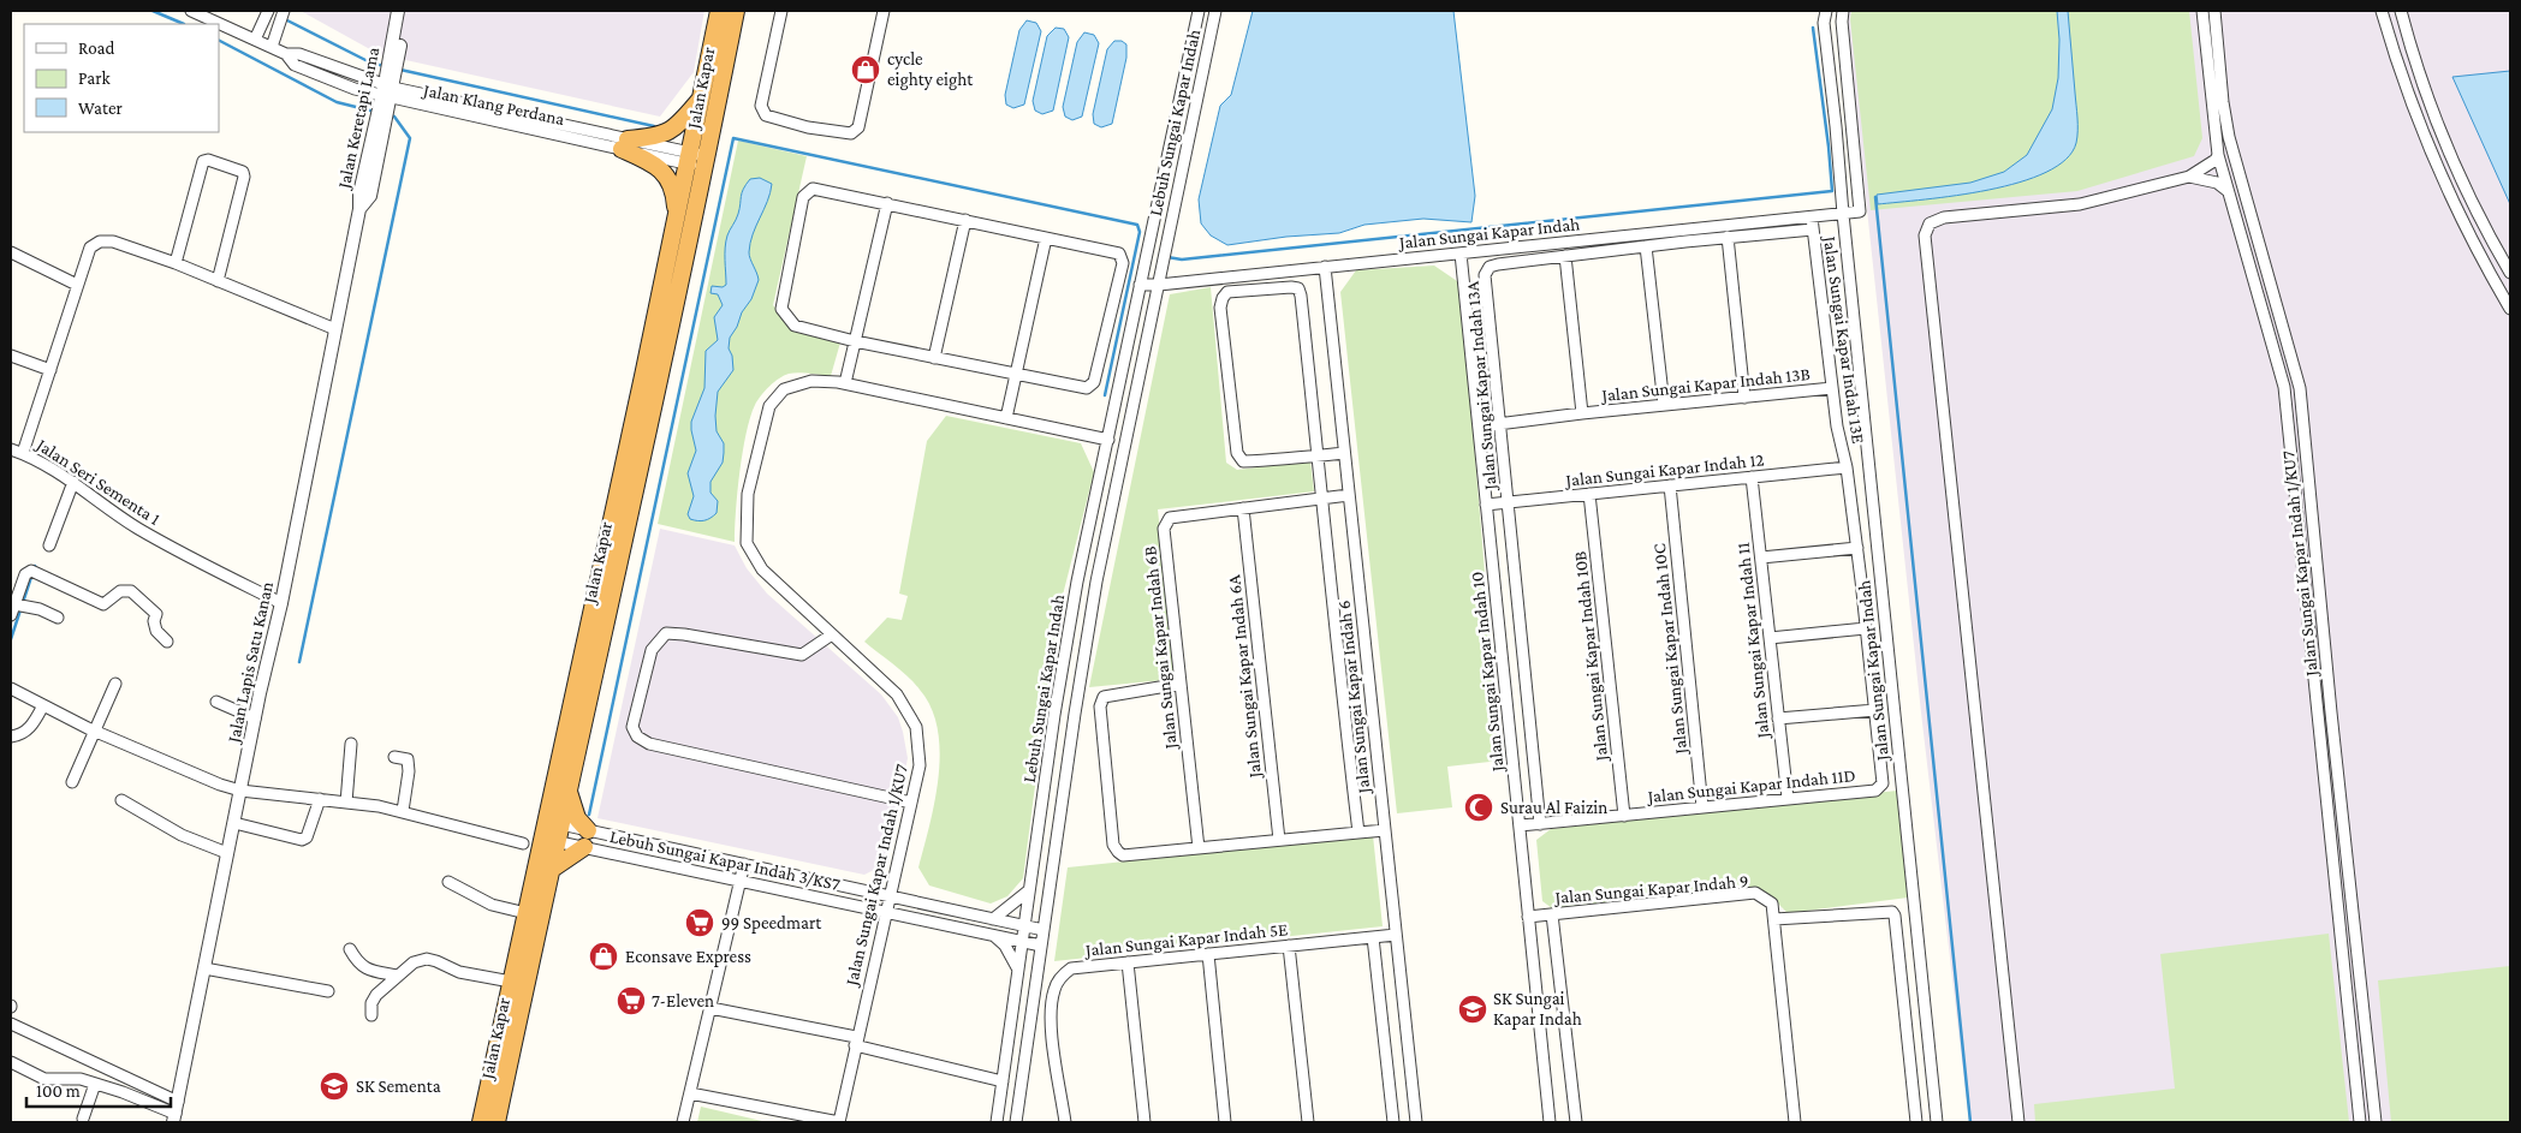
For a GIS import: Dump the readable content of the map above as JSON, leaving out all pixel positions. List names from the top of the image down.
{
  "streets": {
    "highway": ["Jalan Kapar"],
    "street": [
      "Jalan Klang Perdana",
      "Jalan Keretapi Lama",
      "Lebuh Sungai Kapar Indah",
      "Jalan Sungai Kapar Indah",
      "Jalan Sungai Kapar Indah 13E",
      "Jalan Sungai Kapar Indah 13B",
      "Jalan Sungai Kapar Indah 13A",
      "Jalan Sungai Kapar Indah 12",
      "Jalan Seri Sementa 1",
      "Jalan Sungai Kapar Indah 1/KU7",
      "Jalan Sungai Kapar Indah 11",
      "Jalan Sungai Kapar Indah 6B",
      "Jalan Sungai Kapar Indah 10C",
      "Jalan Sungai Kapar Indah 10B",
      "Jalan Lapis Satu Kanan",
      "Jalan Sungai Kapar Indah 10",
      "Jalan Sungai Kapar Indah 6A",
      "Jalan Sungai Kapar Indah 6",
      "Jalan Sungai Kapar Indah 11D",
      "Lebuh Sungai Kapar Indah 3/KS7",
      "Jalan Sungai Kapar Indah 9",
      "Jalan Sungai Kapar Indah 5E"
    ]
  },
  "crossings": [
    ["Jalan Kapar", "Jalan Klang Perdana"],
    ["Jalan Kapar", "Lebuh Sungai Kapar Indah 3/KS7"],
    ["Jalan Klang Perdana", "Jalan Keretapi Lama"],
    ["Jalan Keretapi Lama", "Jalan Lapis Satu Kanan"],
    ["Lebuh Sungai Kapar Indah", "Jalan Sungai Kapar Indah"],
    ["Lebuh Sungai Kapar Indah", "Jalan Sungai Kapar Indah 1/KU7"],
    ["Lebuh Sungai Kapar Indah", "Lebuh Sungai Kapar Indah 3/KS7"],
    ["Jalan Sungai Kapar Indah", "Jalan Sungai Kapar Indah 13E"],
    ["Jalan Sungai Kapar Indah", "Jalan Sungai Kapar Indah 10"],
    ["Jalan Sungai Kapar Indah", "Jalan Sungai Kapar Indah 6"],
    ["Jalan Sungai Kapar Indah 13E", "Jalan Sungai Kapar Indah 13B"],
    ["Jalan Sungai Kapar Indah 13E", "Jalan Sungai Kapar Indah 13A"],
    ["Jalan Sungai Kapar Indah 13E", "Jalan Sungai Kapar Indah 12"],
    ["Jalan Sungai Kapar Indah 13E", "Jalan Sungai Kapar Indah 11D"],
    ["Jalan Sungai Kapar Indah 13B", "Jalan Sungai Kapar Indah 13A"],
    ["Jalan Sungai Kapar Indah 13B", "Jalan Sungai Kapar Indah 10"],
    ["Jalan Sungai Kapar Indah 13A", "Jalan Sungai Kapar Indah 12"],
    ["Jalan Sungai Kapar Indah 13A", "Jalan Sungai Kapar Indah 11D"],
    ["Jalan Sungai Kapar Indah 12", "Jalan Sungai Kapar Indah 11"],
    ["Jalan Sungai Kapar Indah 12", "Jalan Sungai Kapar Indah 10C"],
    ["Jalan Sungai Kapar Indah 12", "Jalan Sungai Kapar Indah 10B"],
    ["Jalan Sungai Kapar Indah 12", "Jalan Sungai Kapar Indah 10"],
    ["Jalan Sungai Kapar Indah 12", "Jalan Sungai Kapar Indah 11D"],
    ["Jalan Seri Sementa 1", "Jalan Lapis Satu Kanan"],
    ["Jalan Sungai Kapar Indah 1/KU7", "Lebuh Sungai Kapar Indah 3/KS7"],
    ["Jalan Sungai Kapar Indah 11", "Jalan Sungai Kapar Indah 11D"],
    ["Jalan Sungai Kapar Indah 6B", "Jalan Sungai Kapar Indah 6A"],
    ["Jalan Sungai Kapar Indah 6B", "Jalan Sungai Kapar Indah 6"],
    ["Jalan Sungai Kapar Indah 10C", "Jalan Sungai Kapar Indah 11D"],
    ["Jalan Sungai Kapar Indah 10B", "Jalan Sungai Kapar Indah 11D"],
    ["Jalan Sungai Kapar Indah 10", "Jalan Sungai Kapar Indah 11D"],
    ["Jalan Sungai Kapar Indah 10", "Jalan Sungai Kapar Indah 9"],
    ["Jalan Sungai Kapar Indah 6", "Jalan Sungai Kapar Indah 5E"]
  ],
  "places": {
    "shop": ["cycle eighty eight", "Econsave Express"],
    "mosque": ["Surau Al Faizin"],
    "supermarket": ["99 Speedmart", "7-Eleven"],
    "school or university": ["SK Sungai Kapar Indah", "SK Sementa"]
  },
  "legend": ["Road", "Park", "Water"],
  "scale_bar": "100 m"
}
